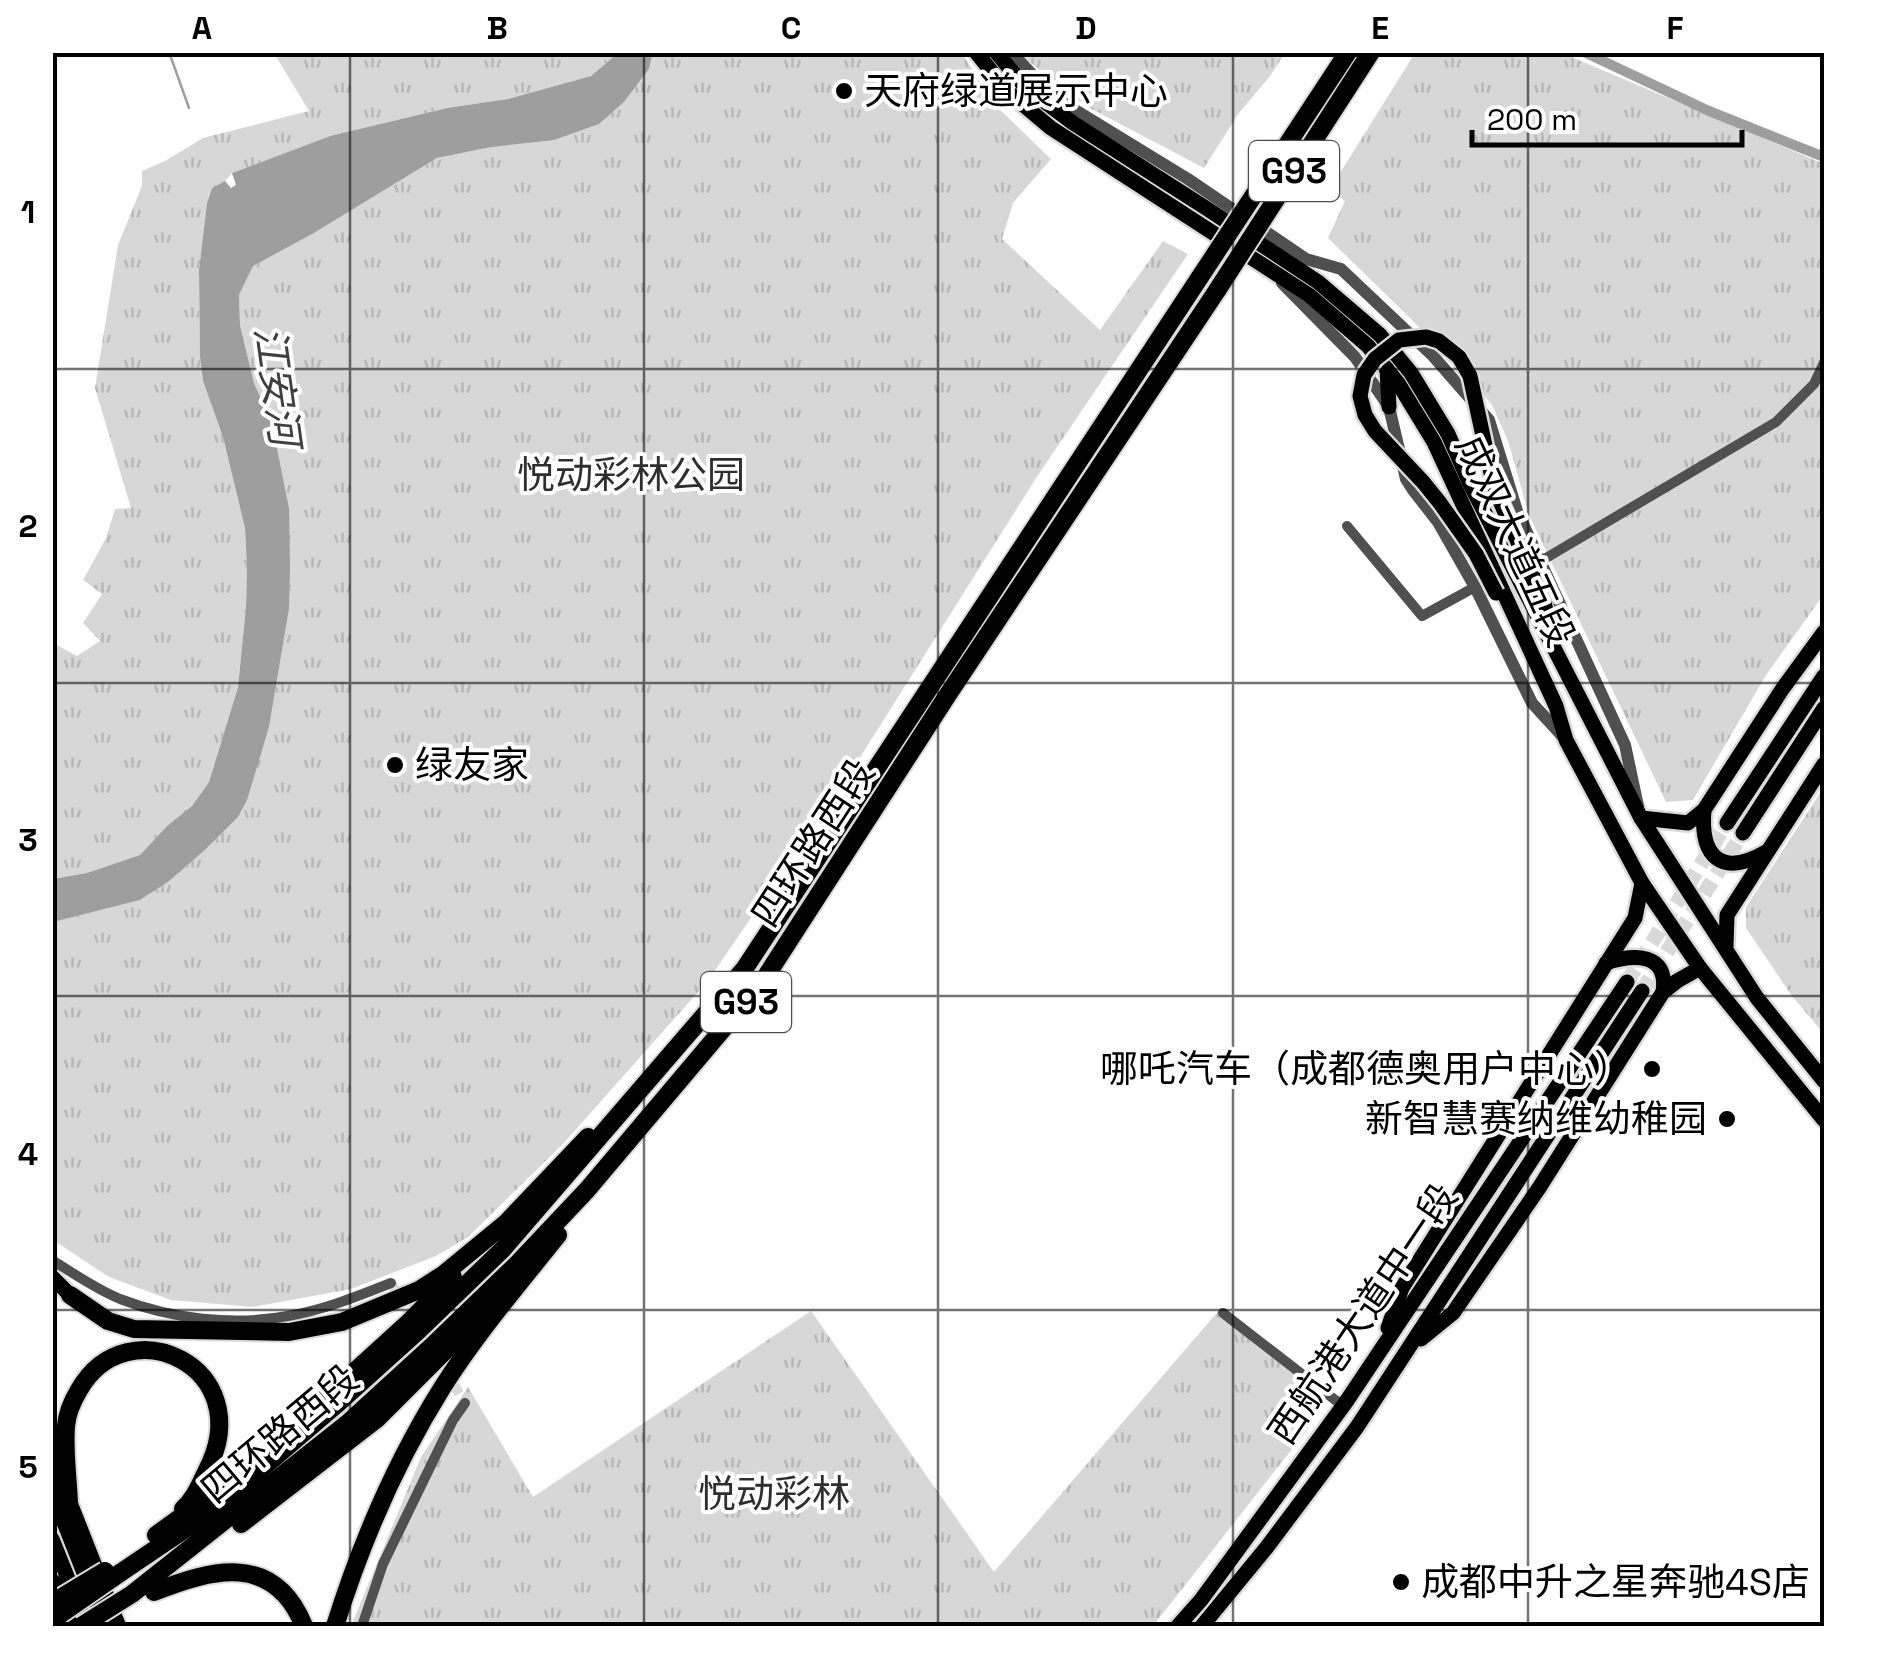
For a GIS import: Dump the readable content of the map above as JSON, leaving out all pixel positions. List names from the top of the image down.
{
  "streets": {
    "highway": ["G93", "四环路西段"],
    "main road": ["成双大道五段", "西航港大道中一段"]
  },
  "water": ["江安河"],
  "parks": ["悦动彩林公园", "悦动彩林"],
  "places": [
    "天府绿道展示中心",
    "绿友家",
    "哪吒汽车（成都德奥用户中心）",
    "新智慧赛纳维幼稚园",
    "成都中升之星奔驰4S店"
  ],
  "scale_bar": "200 m",
  "grid": {
    "columns": [
      "A",
      "B",
      "C",
      "D",
      "E",
      "F"
    ],
    "rows": [
      "1",
      "2",
      "3",
      "4",
      "5"
    ]
  }
}
